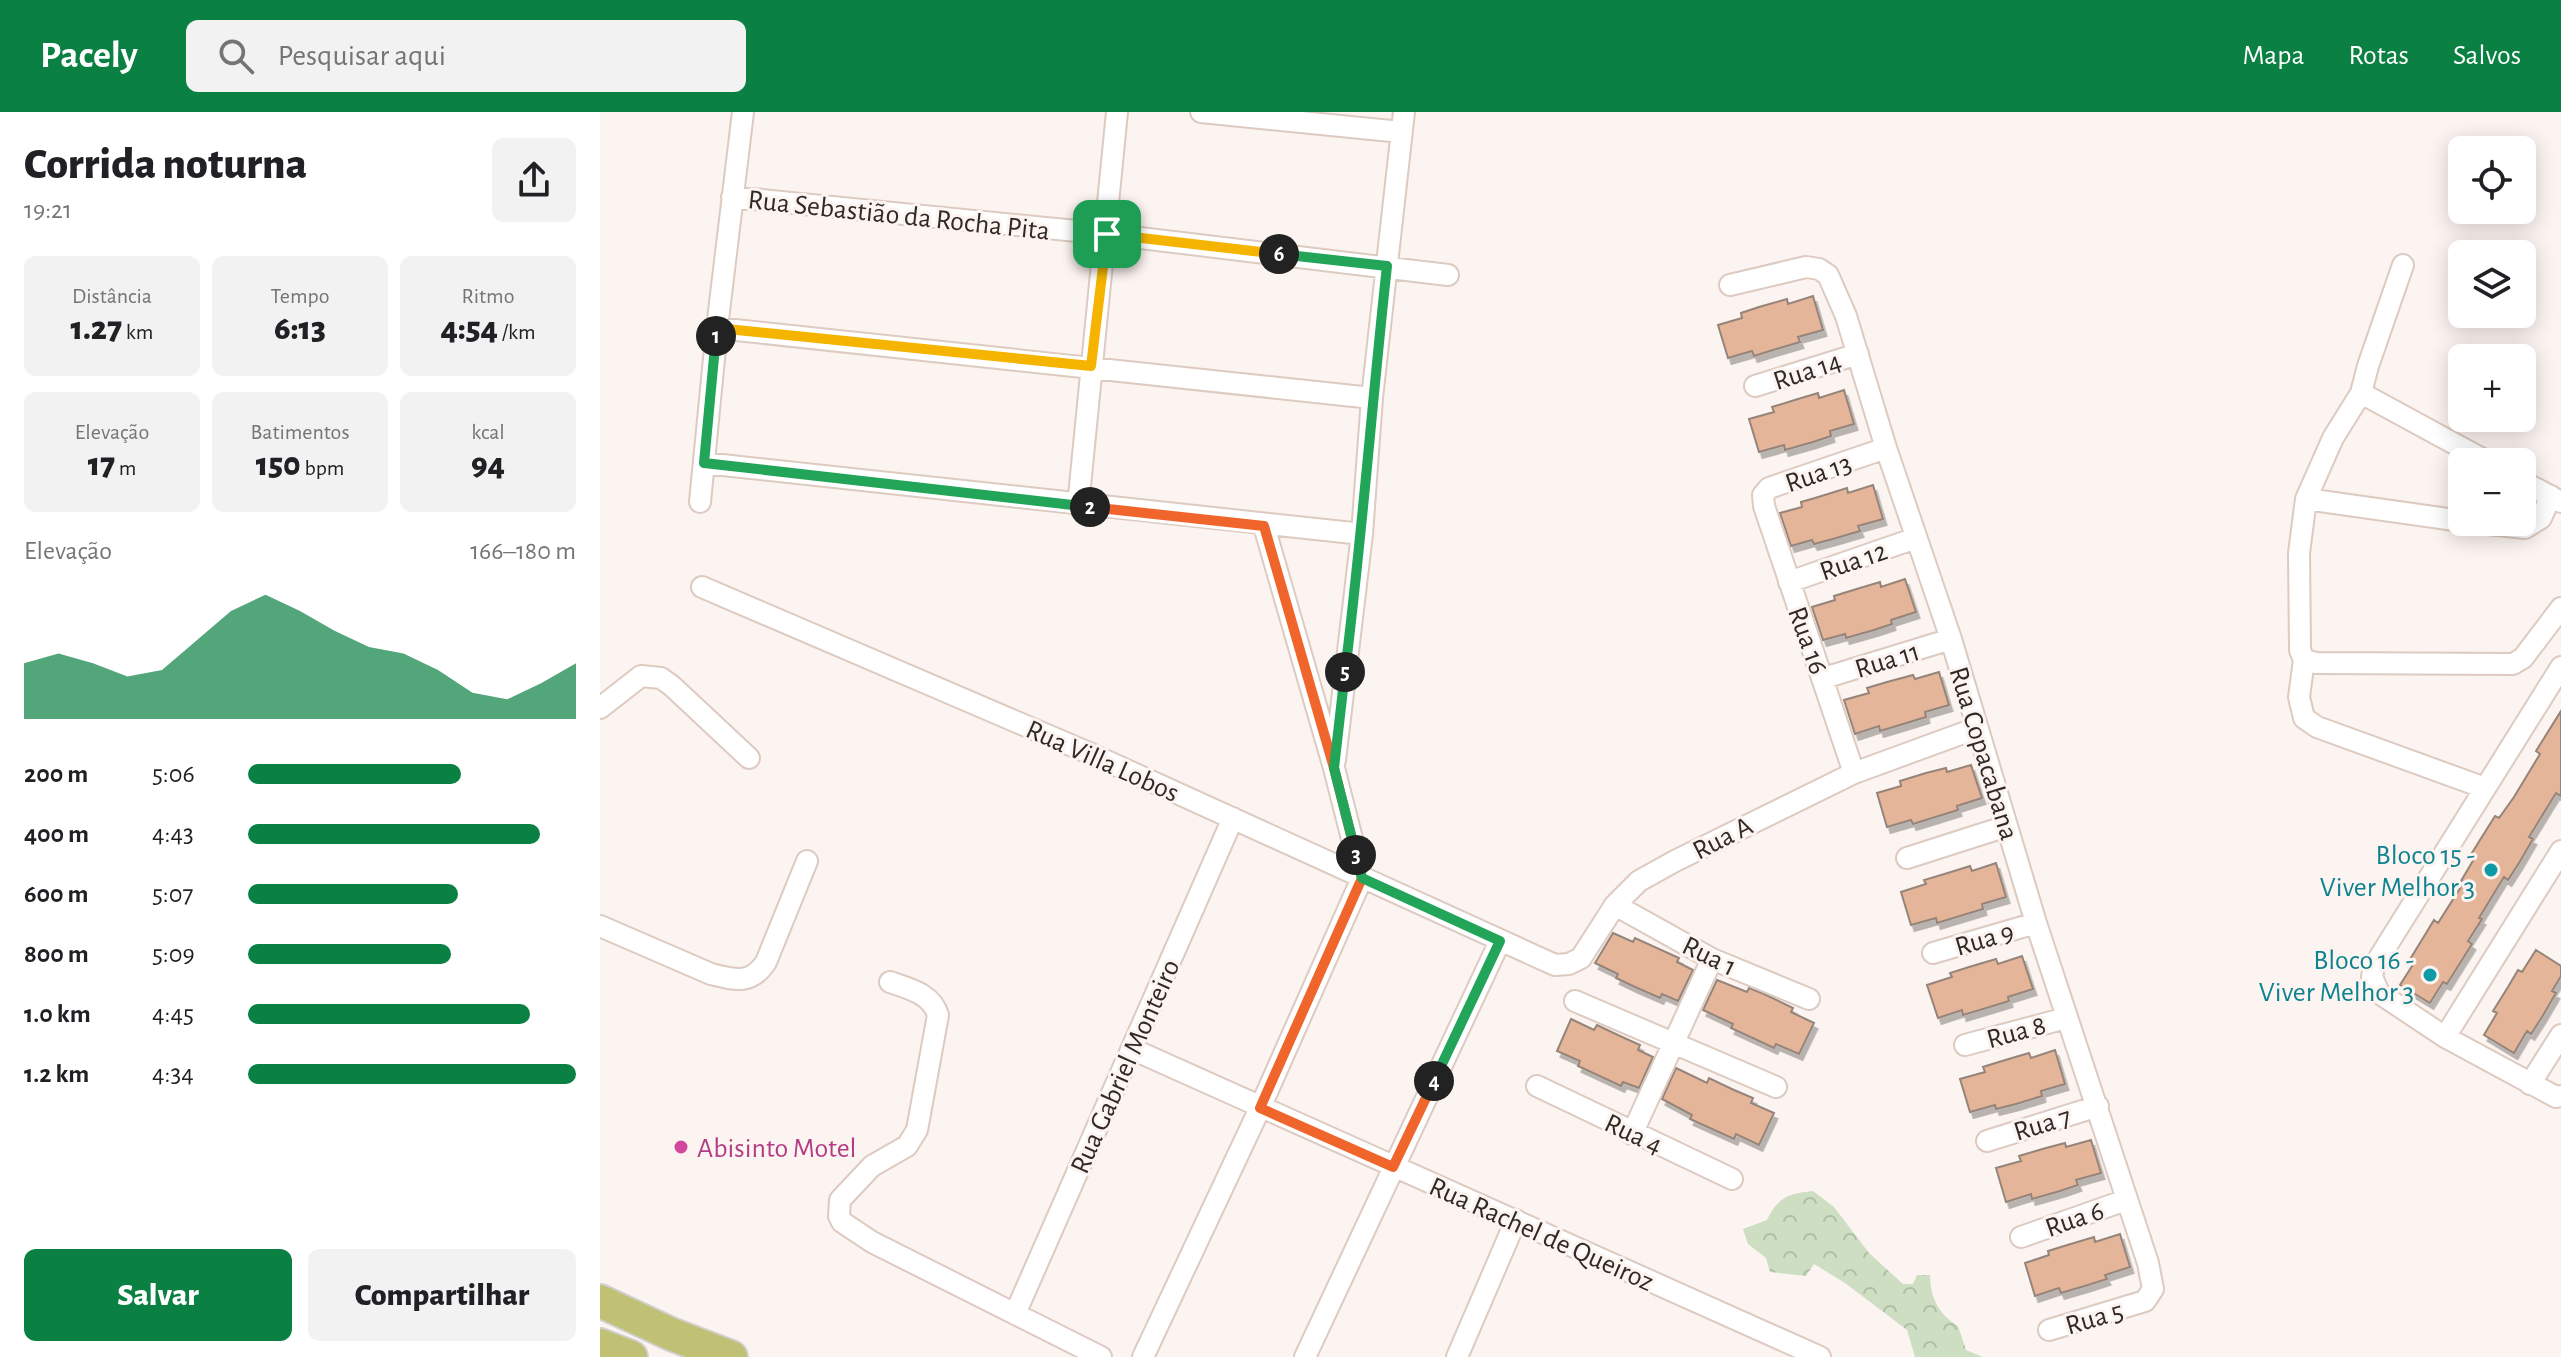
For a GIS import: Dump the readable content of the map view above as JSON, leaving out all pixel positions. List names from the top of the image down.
{
  "streets": {
    "street": [
      "Rua Sebastião da Rocha Pita",
      "Rua 14",
      "Rua 13",
      "Rua 12",
      "Rua 16",
      "Rua 11",
      "Rua Copacabana",
      "Rua Villa Lobos",
      "Rua A",
      "Rua 9",
      "Rua 1",
      "Rua 8",
      "Rua Gabriel Monteiro",
      "Rua 7",
      "Rua 4",
      "Rua 6",
      "Rua Rachel de Queiroz",
      "Rua 5"
    ]
  },
  "crossings": [
    ["Rua 14", "Rua Copacabana"],
    ["Rua 13", "Rua 16"],
    ["Rua 13", "Rua Copacabana"],
    ["Rua 12", "Rua 16"],
    ["Rua 12", "Rua Copacabana"],
    ["Rua 16", "Rua 11"],
    ["Rua 16", "Rua A"],
    ["Rua 11", "Rua Copacabana"],
    ["Rua Copacabana", "Rua A"],
    ["Rua Copacabana", "Rua 9"],
    ["Rua Copacabana", "Rua 8"],
    ["Rua Copacabana", "Rua 7"],
    ["Rua Copacabana", "Rua 6"],
    ["Rua Copacabana", "Rua 5"],
    ["Rua Villa Lobos", "Rua A"],
    ["Rua Villa Lobos", "Rua Gabriel Monteiro"],
    ["Rua A", "Rua 1"],
    ["Rua Gabriel Monteiro", "Rua Rachel de Queiroz"]
  ],
  "places": ["Bloco 15 - Viver Melhor 3", "Bloco 16 - Viver Melhor 3", "Abisinto Motel"],
  "page": {
    "header": "Pacely",
    "search": "Pesquisar aqui",
    "nav": ["Mapa", "Rotas", "Salvos"],
    "heading": ["Corrida noturna", "19:21"],
    "map_buttons": ["+", "−"],
    "pins": [
      "6",
      "1",
      "2",
      "5",
      "3",
      "4"
    ],
    "stats": [
      ["Distância", "1.27 km"],
      ["Tempo", "6:13"],
      ["Ritmo", "4:54 /km"],
      ["Elevação", "17 m"],
      ["Batimentos", "150 bpm"],
      ["kcal", "94"]
    ],
    "chart": ["Elevação", "166–180 m"],
    "list": [
      {
        "name": "200 m",
        "note": "5:06"
      },
      {
        "name": "400 m",
        "note": "4:43"
      },
      {
        "name": "600 m",
        "note": "5:07"
      },
      {
        "name": "800 m",
        "note": "5:09"
      },
      {
        "name": "1.0 km",
        "note": "4:45"
      },
      {
        "name": "1.2 km",
        "note": "4:34"
      }
    ],
    "buttons": ["Salvar", "Compartilhar"]
  }
}
